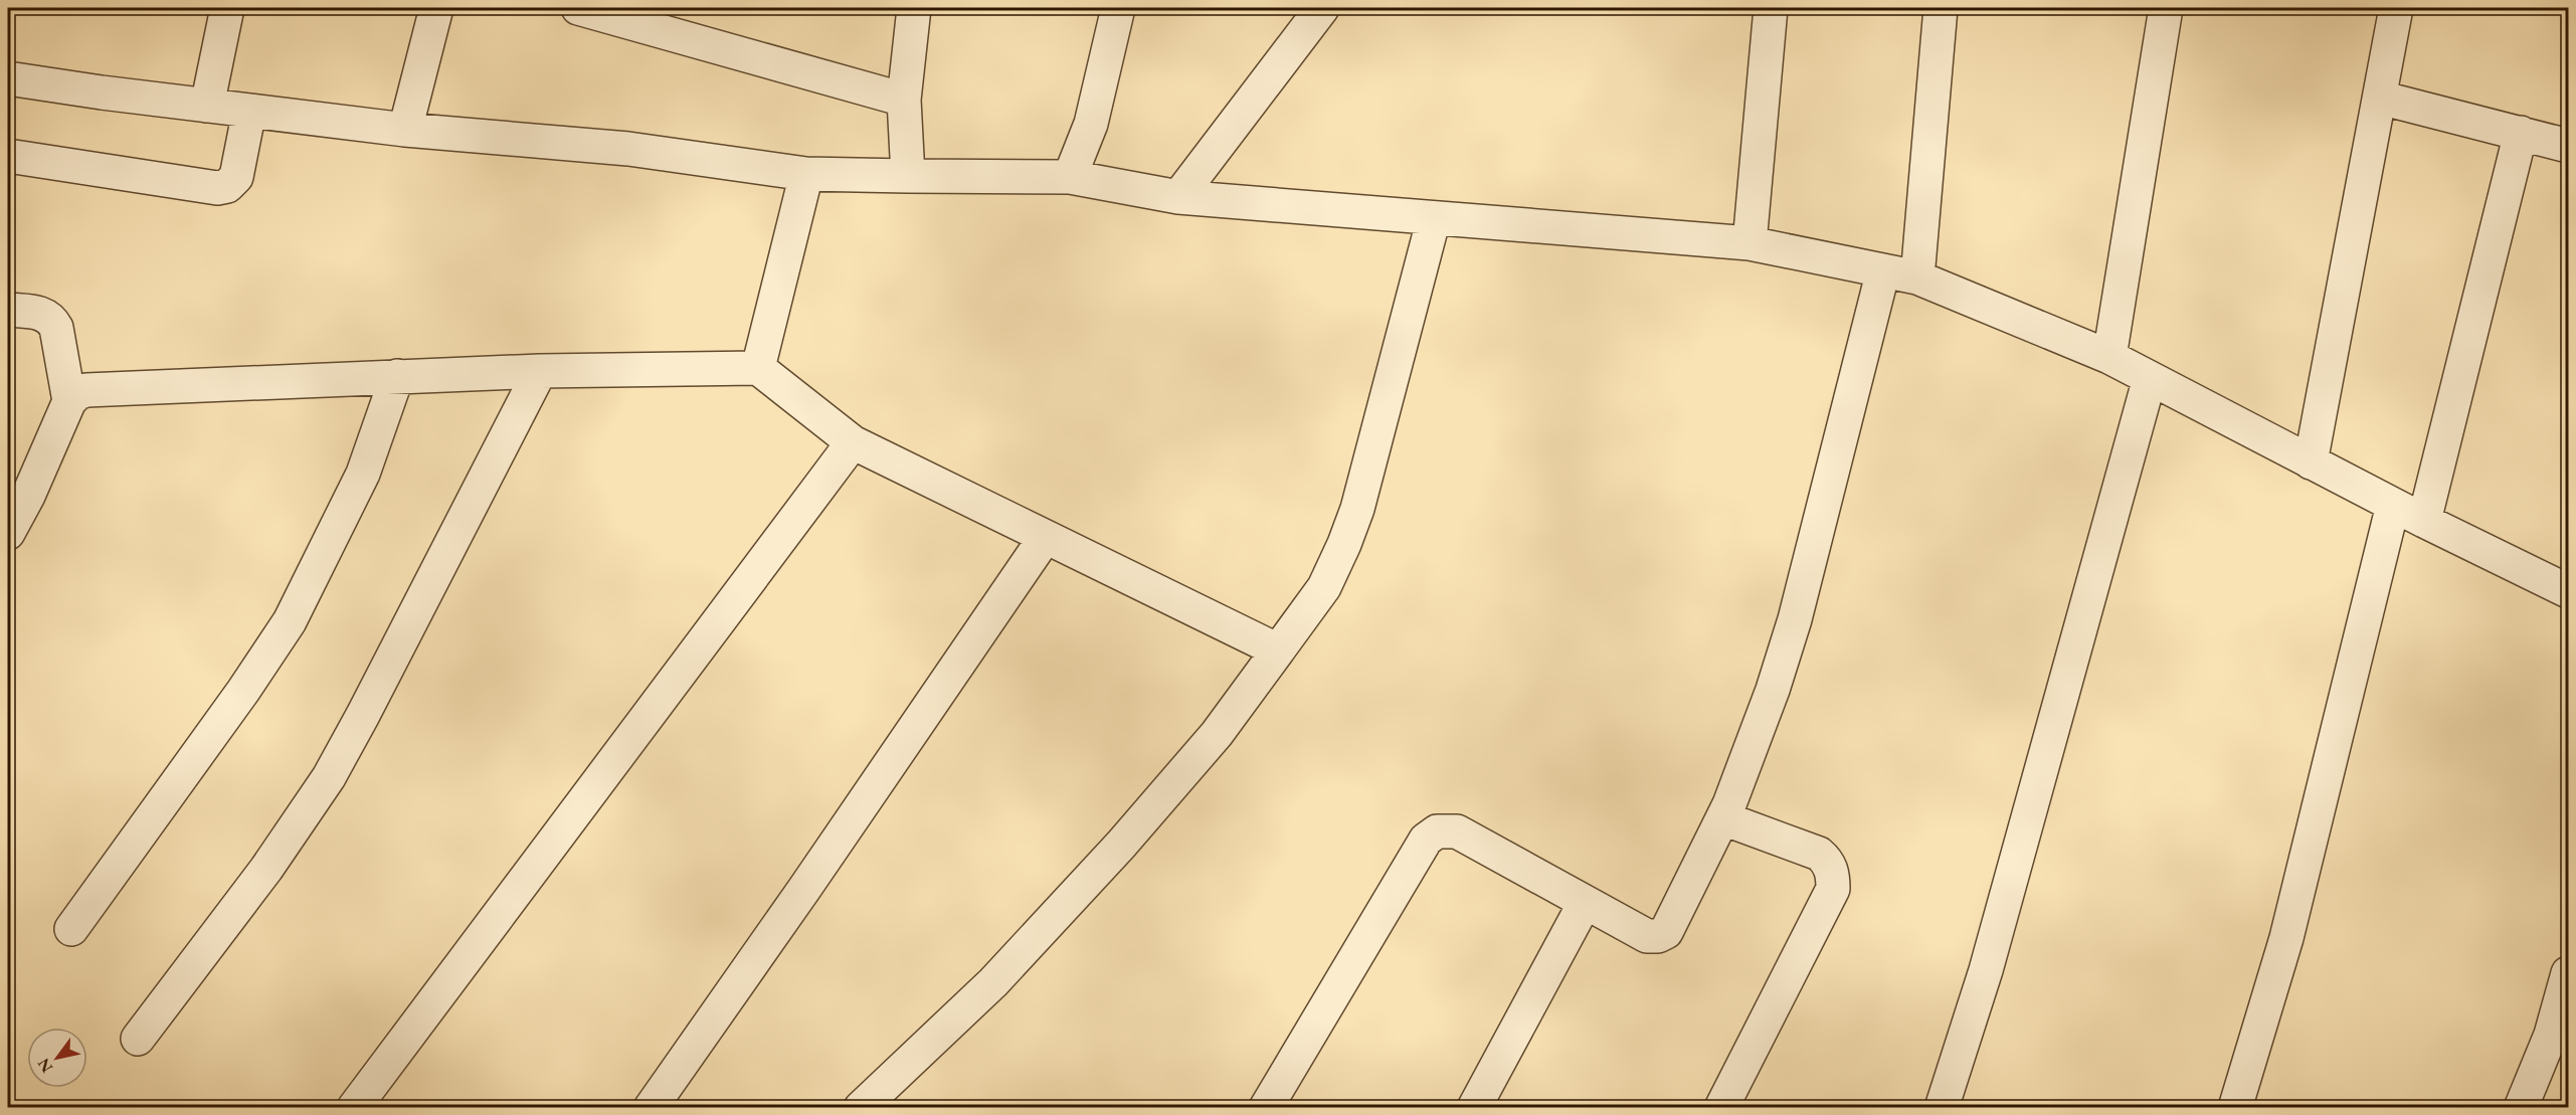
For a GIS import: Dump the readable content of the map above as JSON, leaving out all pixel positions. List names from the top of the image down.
{
  "north": "bottom left"
}
